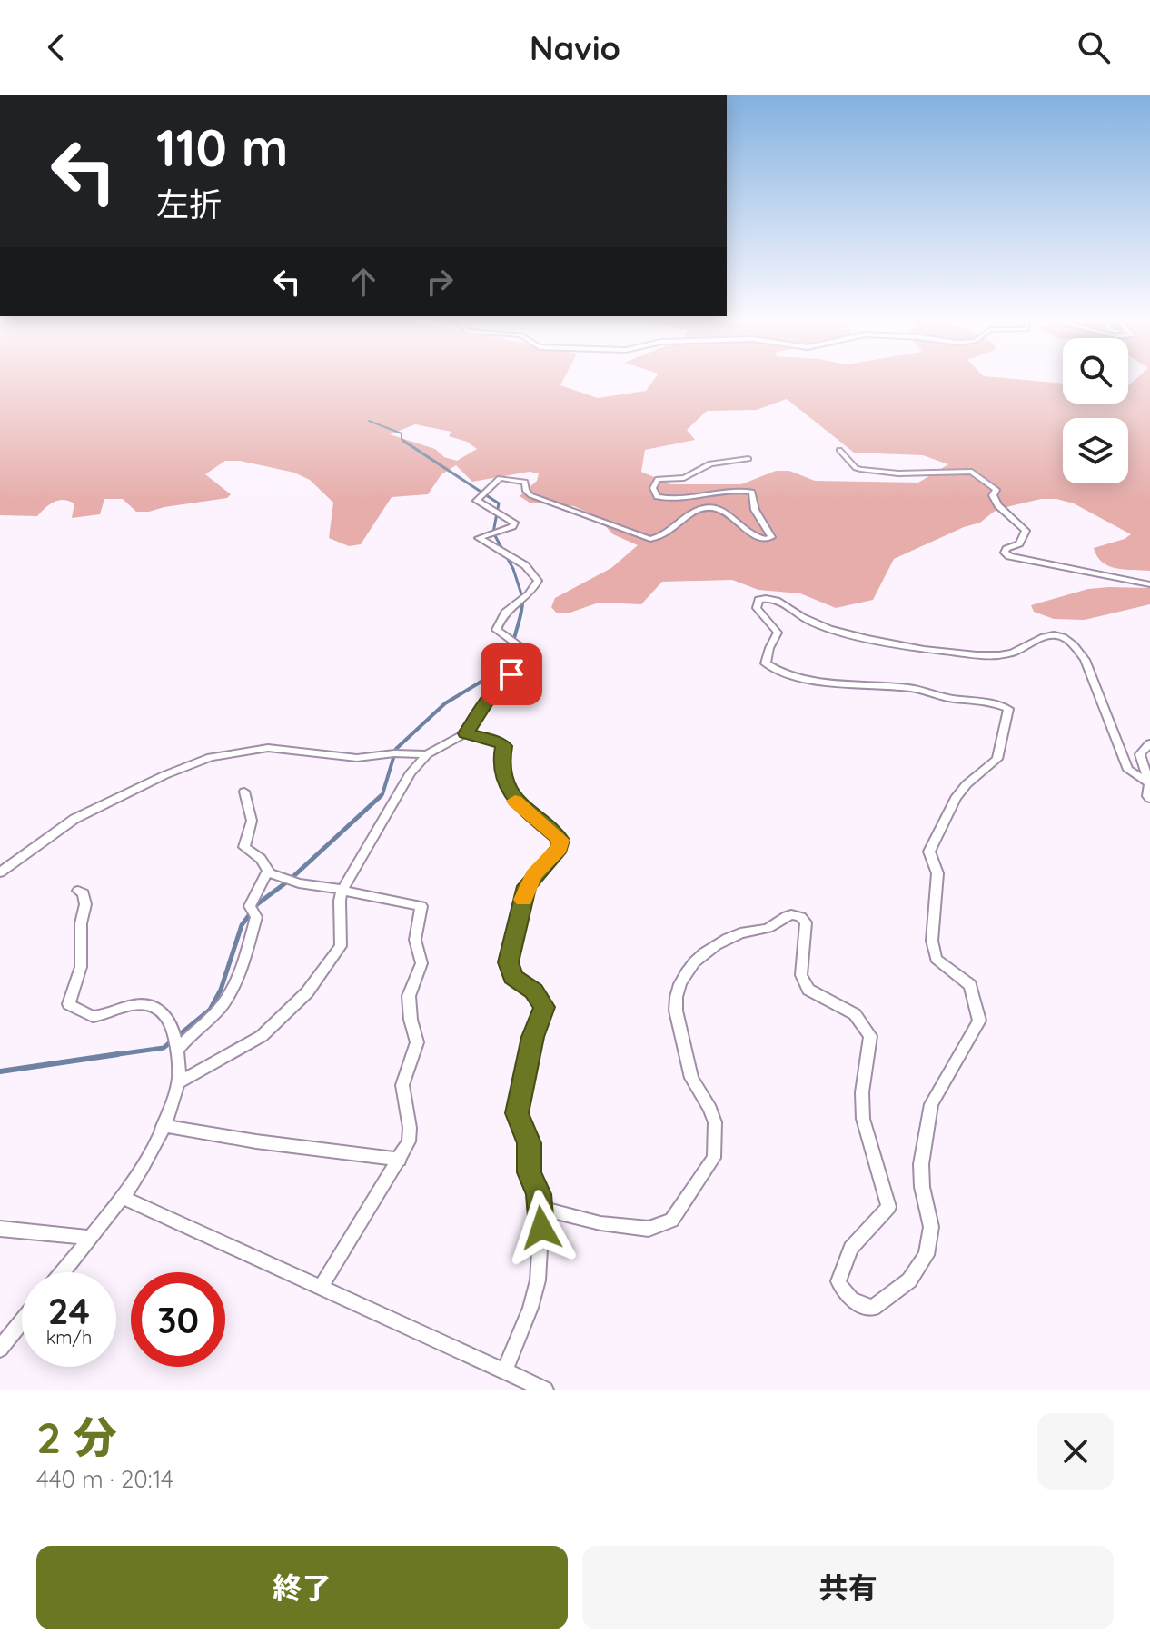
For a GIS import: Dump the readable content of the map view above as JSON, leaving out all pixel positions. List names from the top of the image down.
{
  "page": {
    "header": "Navio",
    "turn": ["110 m", "左折"],
    "speed": "24 km/h",
    "limit": "30",
    "heading": ["2 分", "440 m · 20:14"],
    "buttons": ["終了", "共有"]
  }
}
